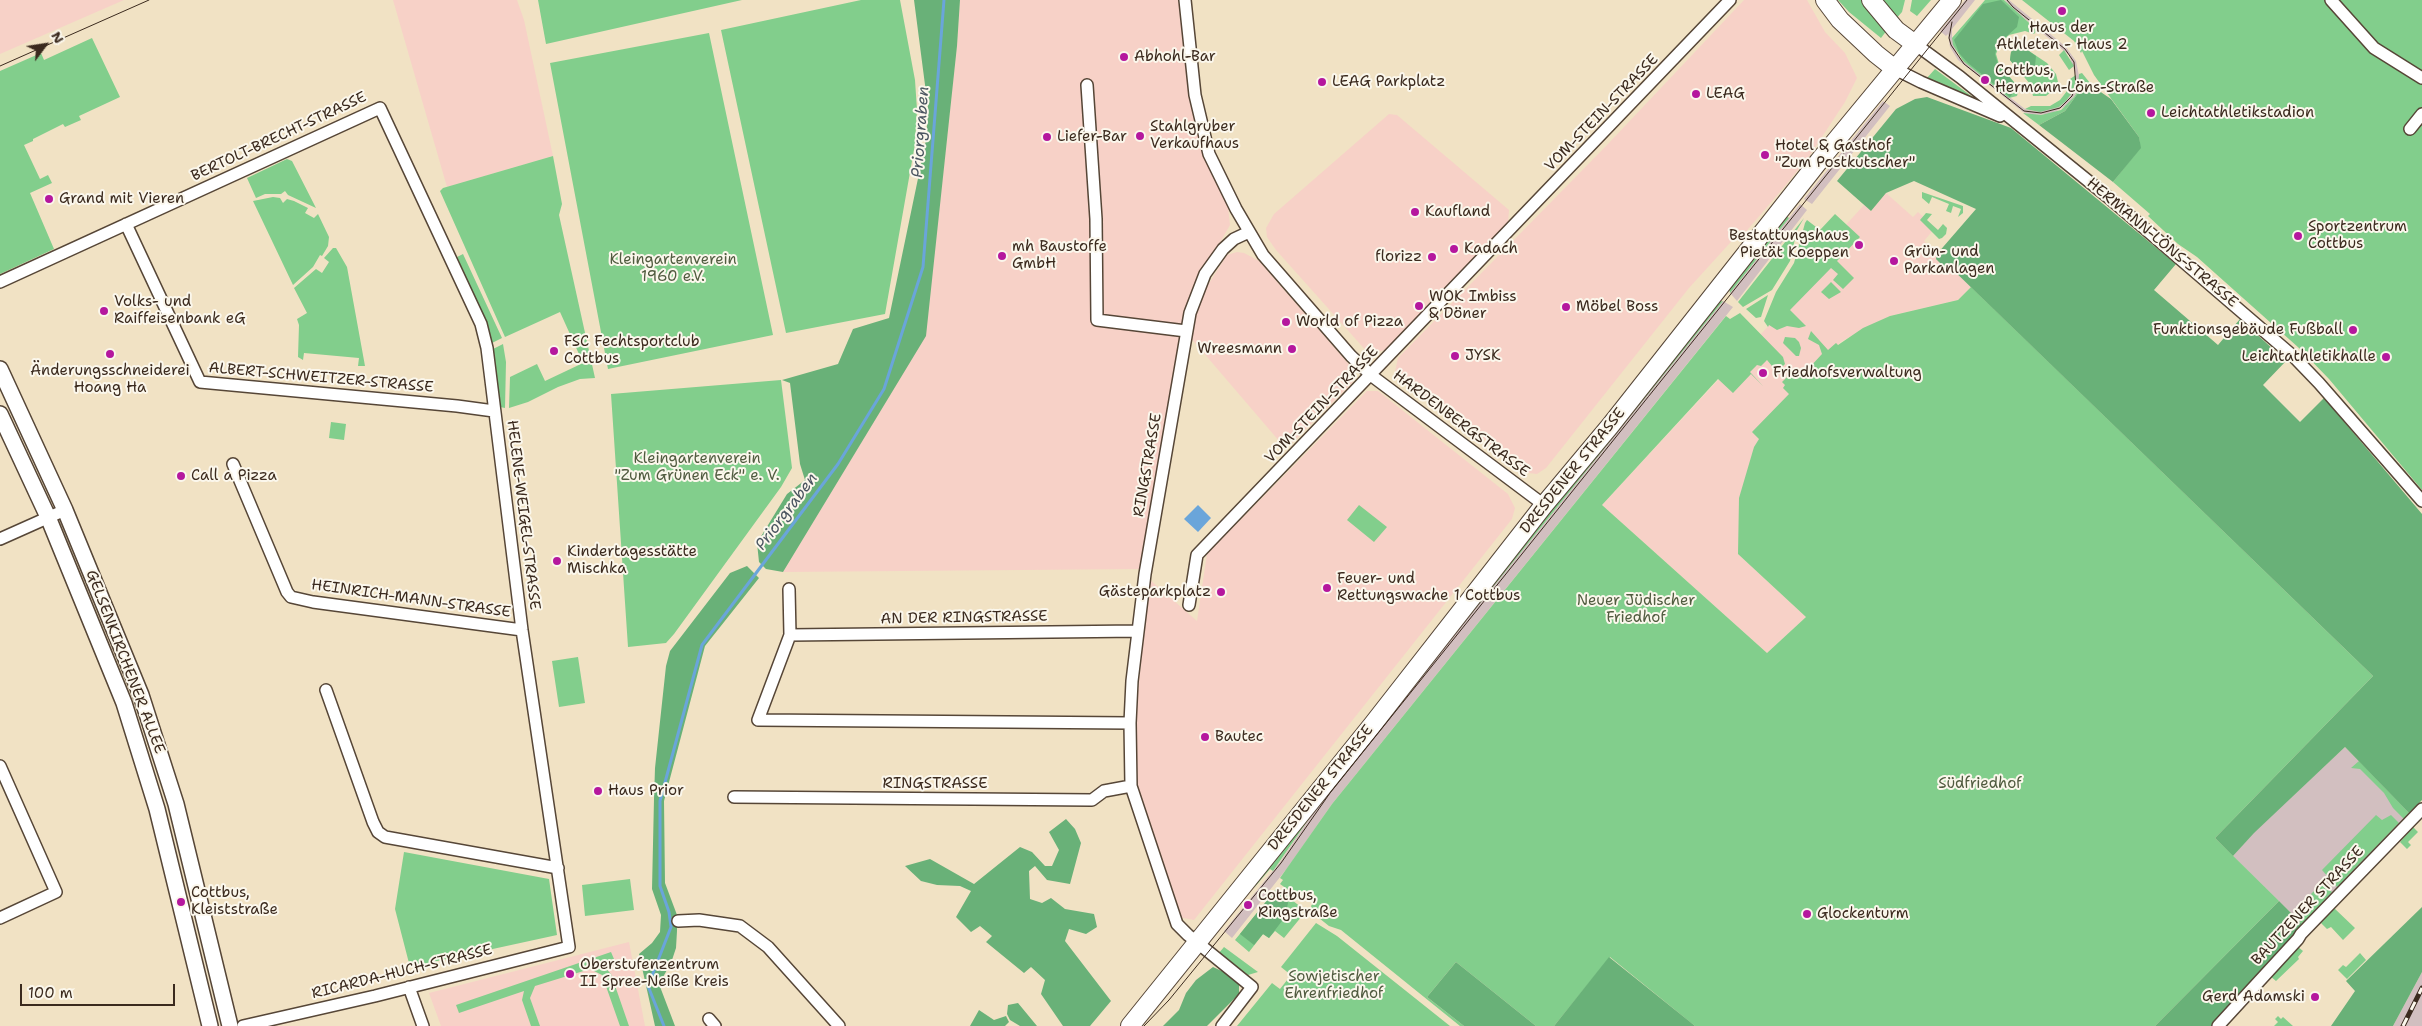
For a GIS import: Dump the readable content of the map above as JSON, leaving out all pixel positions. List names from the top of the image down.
{
  "streets": {
    "main road": ["HERMANN-LÖNS-STRASSE", "DRESDENER STRASSE", "GELSENKIRCHENER ALLEE"],
    "street": [
      "VOM-STEIN-STRASSE",
      "BERTOLT-BRECHT-STRASSE",
      "ALBERT-SCHWEITZER-STRASSE",
      "HARDENBERGSTRASSE",
      "RINGSTRASSE",
      "HELENE-WEIGEL-STRASSE",
      "HEINRICH-MANN-STRASSE",
      "AN DER RINGSTRASSE",
      "BAUTZENER STRASSE",
      "RICARDA-HUCH-STRASSE"
    ]
  },
  "crossings": [
    ["VOM-STEIN-STRASSE", "HARDENBERGSTRASSE"],
    ["BERTOLT-BRECHT-STRASSE", "ALBERT-SCHWEITZER-STRASSE"],
    ["BERTOLT-BRECHT-STRASSE", "HELENE-WEIGEL-STRASSE"],
    ["HERMANN-LÖNS-STRASSE", "DRESDENER STRASSE"],
    ["ALBERT-SCHWEITZER-STRASSE", "HELENE-WEIGEL-STRASSE"],
    ["HARDENBERGSTRASSE", "RINGSTRASSE"],
    ["HARDENBERGSTRASSE", "DRESDENER STRASSE"],
    ["RINGSTRASSE", "DRESDENER STRASSE"],
    ["RINGSTRASSE", "AN DER RINGSTRASSE"],
    ["HELENE-WEIGEL-STRASSE", "HEINRICH-MANN-STRASSE"],
    ["HELENE-WEIGEL-STRASSE", "RICARDA-HUCH-STRASSE"]
  ],
  "water": ["Priorgraben"],
  "parks": [
    "Kleingartenverein 1960 e.V.",
    "Kleingartenverein \"Zum Grünen Eck\" e. V.",
    "Neuer Jüdischer Friedhof",
    "Südfriedhof",
    "Sowjetischer Ehrenfriedhof"
  ],
  "places": [
    "Haus der Athleten - Haus 2",
    "Abhohl-Bar",
    "Cottbus, Hermann-Löns-Straße",
    "LEAG Parkplatz",
    "LEAG",
    "Leichtathletikstadion",
    "Stahlgruber Verkaufhaus",
    "Liefer-Bar",
    "Hotel & Gasthof \"Zum Postkutscher\"",
    "Grand mit Vieren",
    "Kaufland",
    "Sportzentrum Cottbus",
    "Bestattungshaus Pietät Koeppen",
    "Kadach",
    "mh Baustoffe GmbH",
    "florizz",
    "Grün- und Parkanlagen",
    "WOK Imbiss & Döner",
    "Möbel Boss",
    "Volks- und Raiffeisenbank eG",
    "World of Pizza",
    "Funktionsgebäude Fußball",
    "Wreesmann",
    "FSC Fechtsportclub Cottbus",
    "Änderungsschneiderei Hoang Ha",
    "JYSK",
    "Leichtathletikhalle",
    "Friedhofsverwaltung",
    "Call a Pizza",
    "Kindertagesstätte Mischka",
    "Feuer- und Rettungswache 1 Cottbus",
    "Gästeparkplatz",
    "Bautec",
    "Haus Prior",
    "Cottbus, Kleiststraße",
    "Cottbus, Ringstraße",
    "Glockenturm",
    "Oberstufenzentrum II Spree-Neiße Kreis",
    "Gerd Adamski"
  ],
  "scale_bar": "100 m",
  "north": "top right"
}
